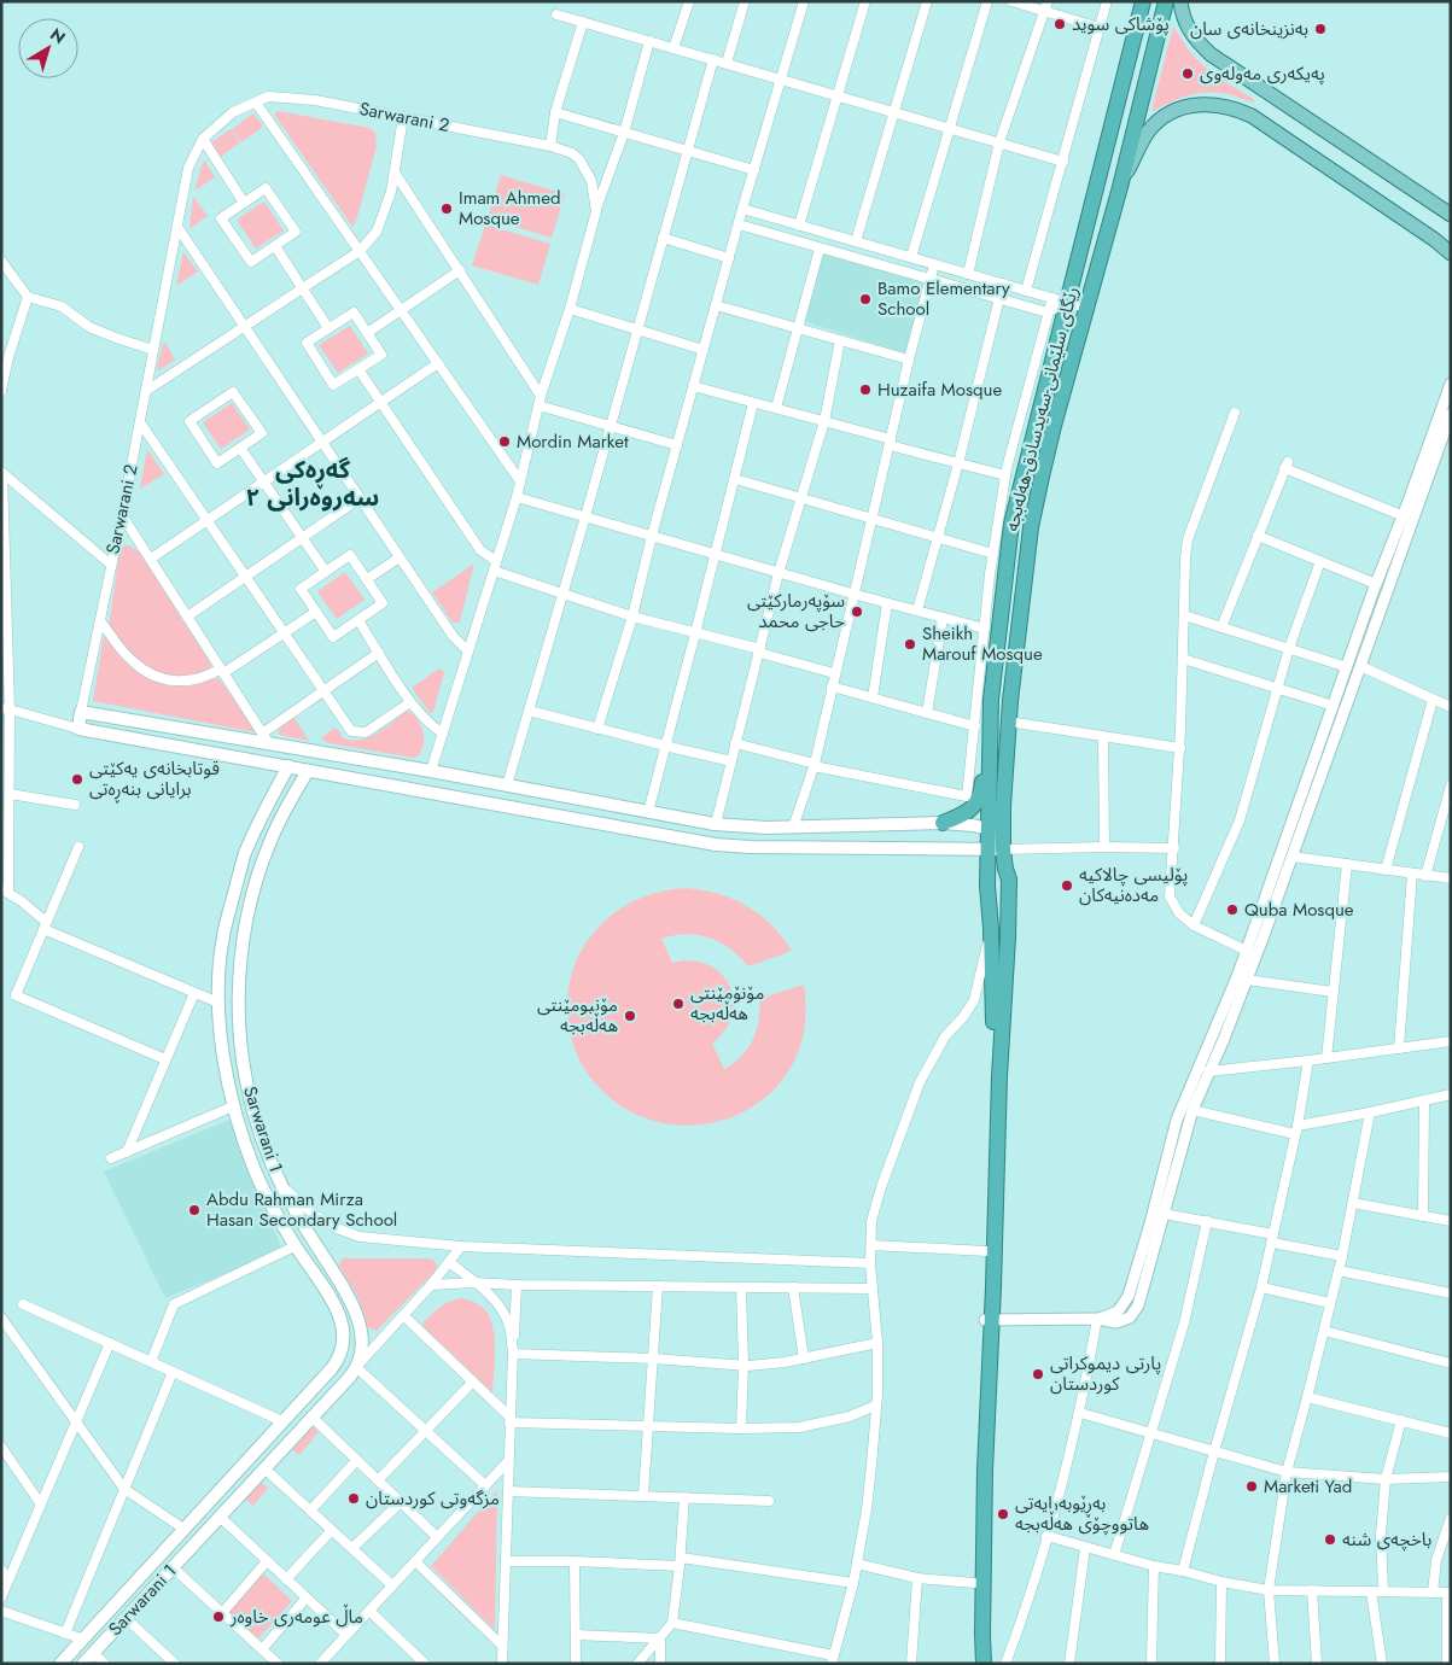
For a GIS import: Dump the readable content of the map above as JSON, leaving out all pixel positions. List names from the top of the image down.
{
  "streets": {
    "highway": ["رێگای سلێمانی-سەیدسادق-هەلەبجە"],
    "main road": ["Sarwarani 2", "Sarwarani 1"]
  },
  "districts": ["گەڕەکی سەروەرانی ٢"],
  "places": [
    "پۆشاکی سوید",
    "بەنزینخانەی سان",
    "پەیکەری مەولەوی",
    "Imam Ahmed Mosque",
    "Bamo Elementary School",
    "Huzaifa Mosque",
    "Mordin Market",
    "سۆپەرمارکێتی حاجی محمد",
    "Sheikh Marouf Mosque",
    "قوتابخانەی یەکێتی برایانی بنەڕەتی",
    "پۆلیسی چالاکیە مەدەنیەکان",
    "Quba Mosque",
    "مۆنۆمێنتی هەڵەبجە",
    "مۆنیومێنتی هەڵەبجە",
    "Abdu Rahman Mirza Hasan Secondary School",
    "پارتی دیموکراتی کوردستان",
    "Marketi Yad",
    "مزگەوتی کوردستان",
    "بەڕێوبەرایەتی هاتووچۆی هەڵەبجە",
    "باخچەی شنە",
    "ماڵ عومەری خاوەر"
  ],
  "north": "top right"
}
